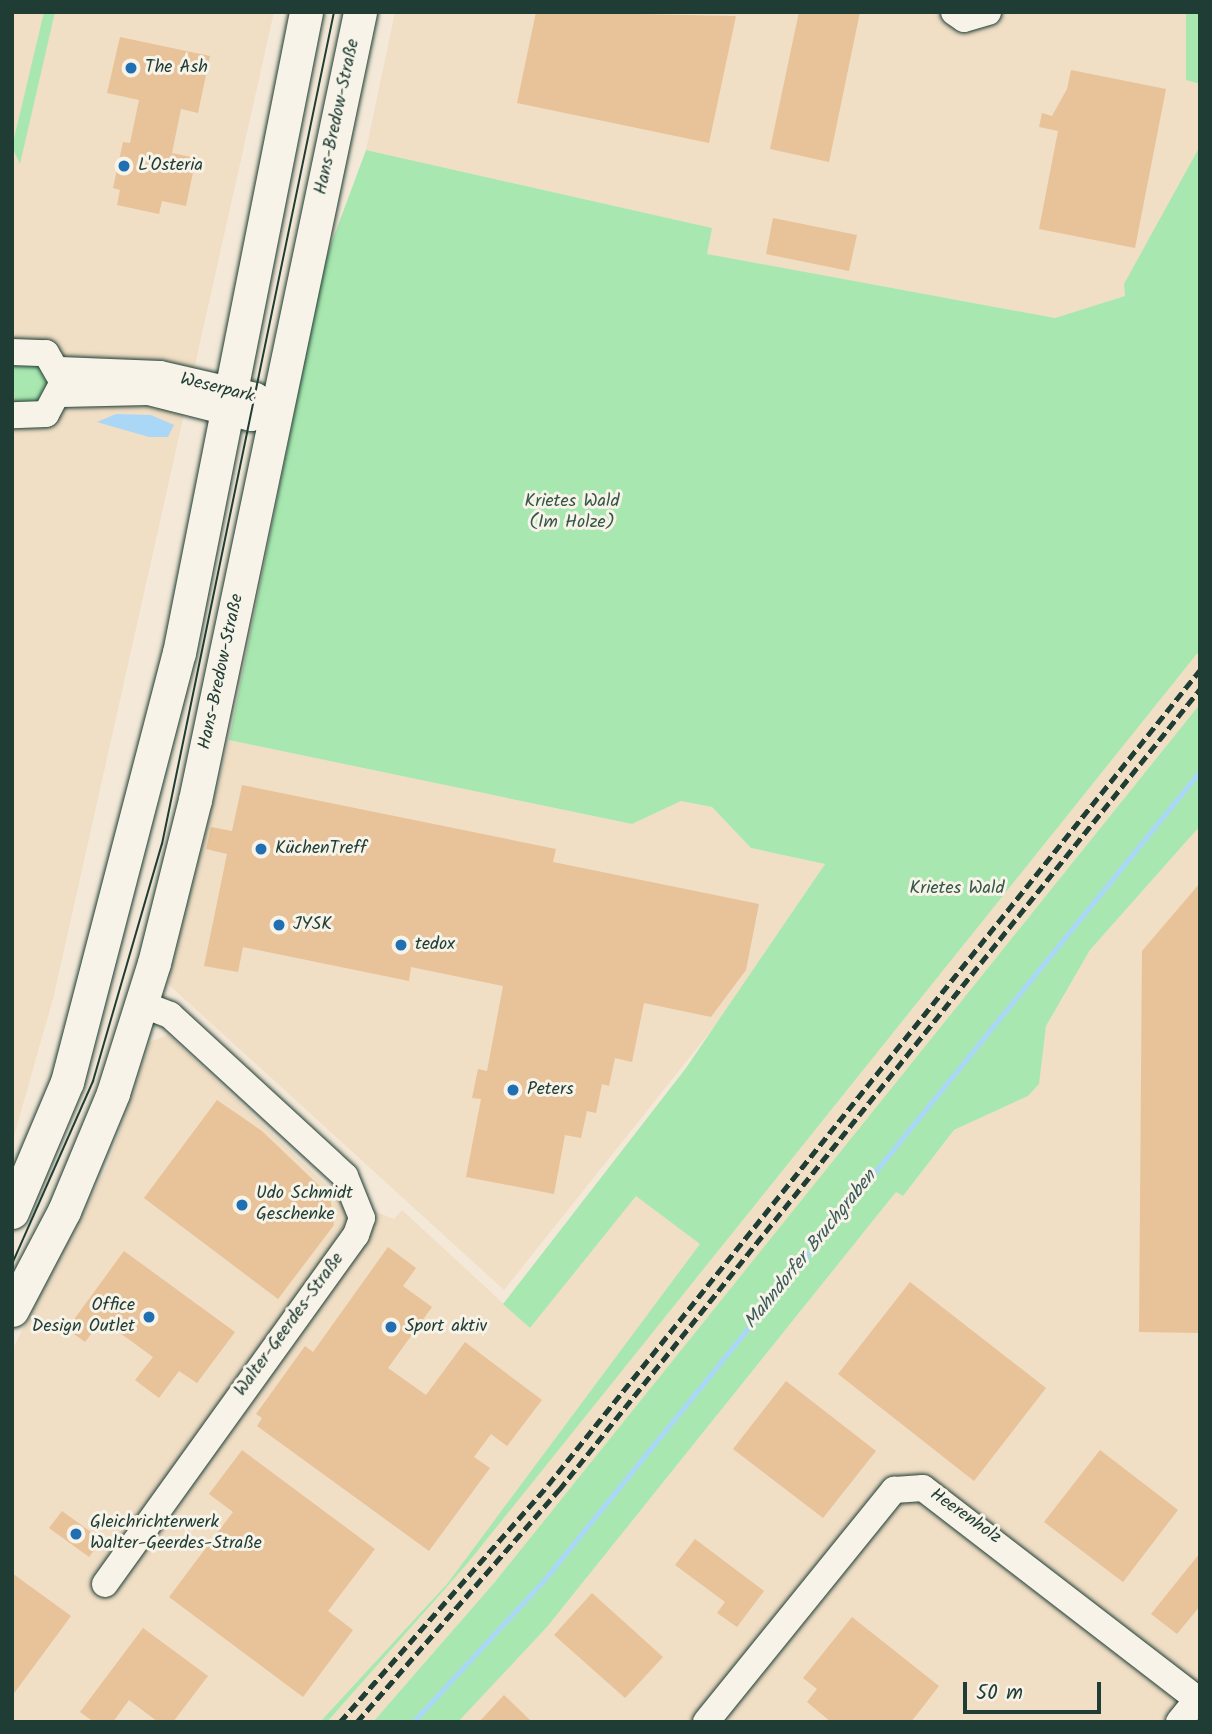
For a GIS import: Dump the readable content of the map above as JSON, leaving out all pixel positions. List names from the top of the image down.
{
  "streets": {
    "main road": ["Hans-Bredow-Straße"],
    "street": ["Weserpark", "Walter-Geerdes-Straße", "Heerenholz"]
  },
  "crossings": [
    ["Hans-Bredow-Straße", "Weserpark"],
    ["Hans-Bredow-Straße", "Walter-Geerdes-Straße"]
  ],
  "water": ["Mahndorfer Bruchgraben"],
  "parks": ["Krietes Wald (Im Holze)", "Krietes Wald"],
  "places": [
    "The Ash",
    "L'Osteria",
    "KüchenTreff",
    "JYSK",
    "tedox",
    "Peters",
    "Udo Schmidt Geschenke",
    "Office Design Outlet",
    "Sport aktiv",
    "Gleichrichterwerk Walter-Geerdes-Straße"
  ],
  "scale_bar": "50 m"
}
